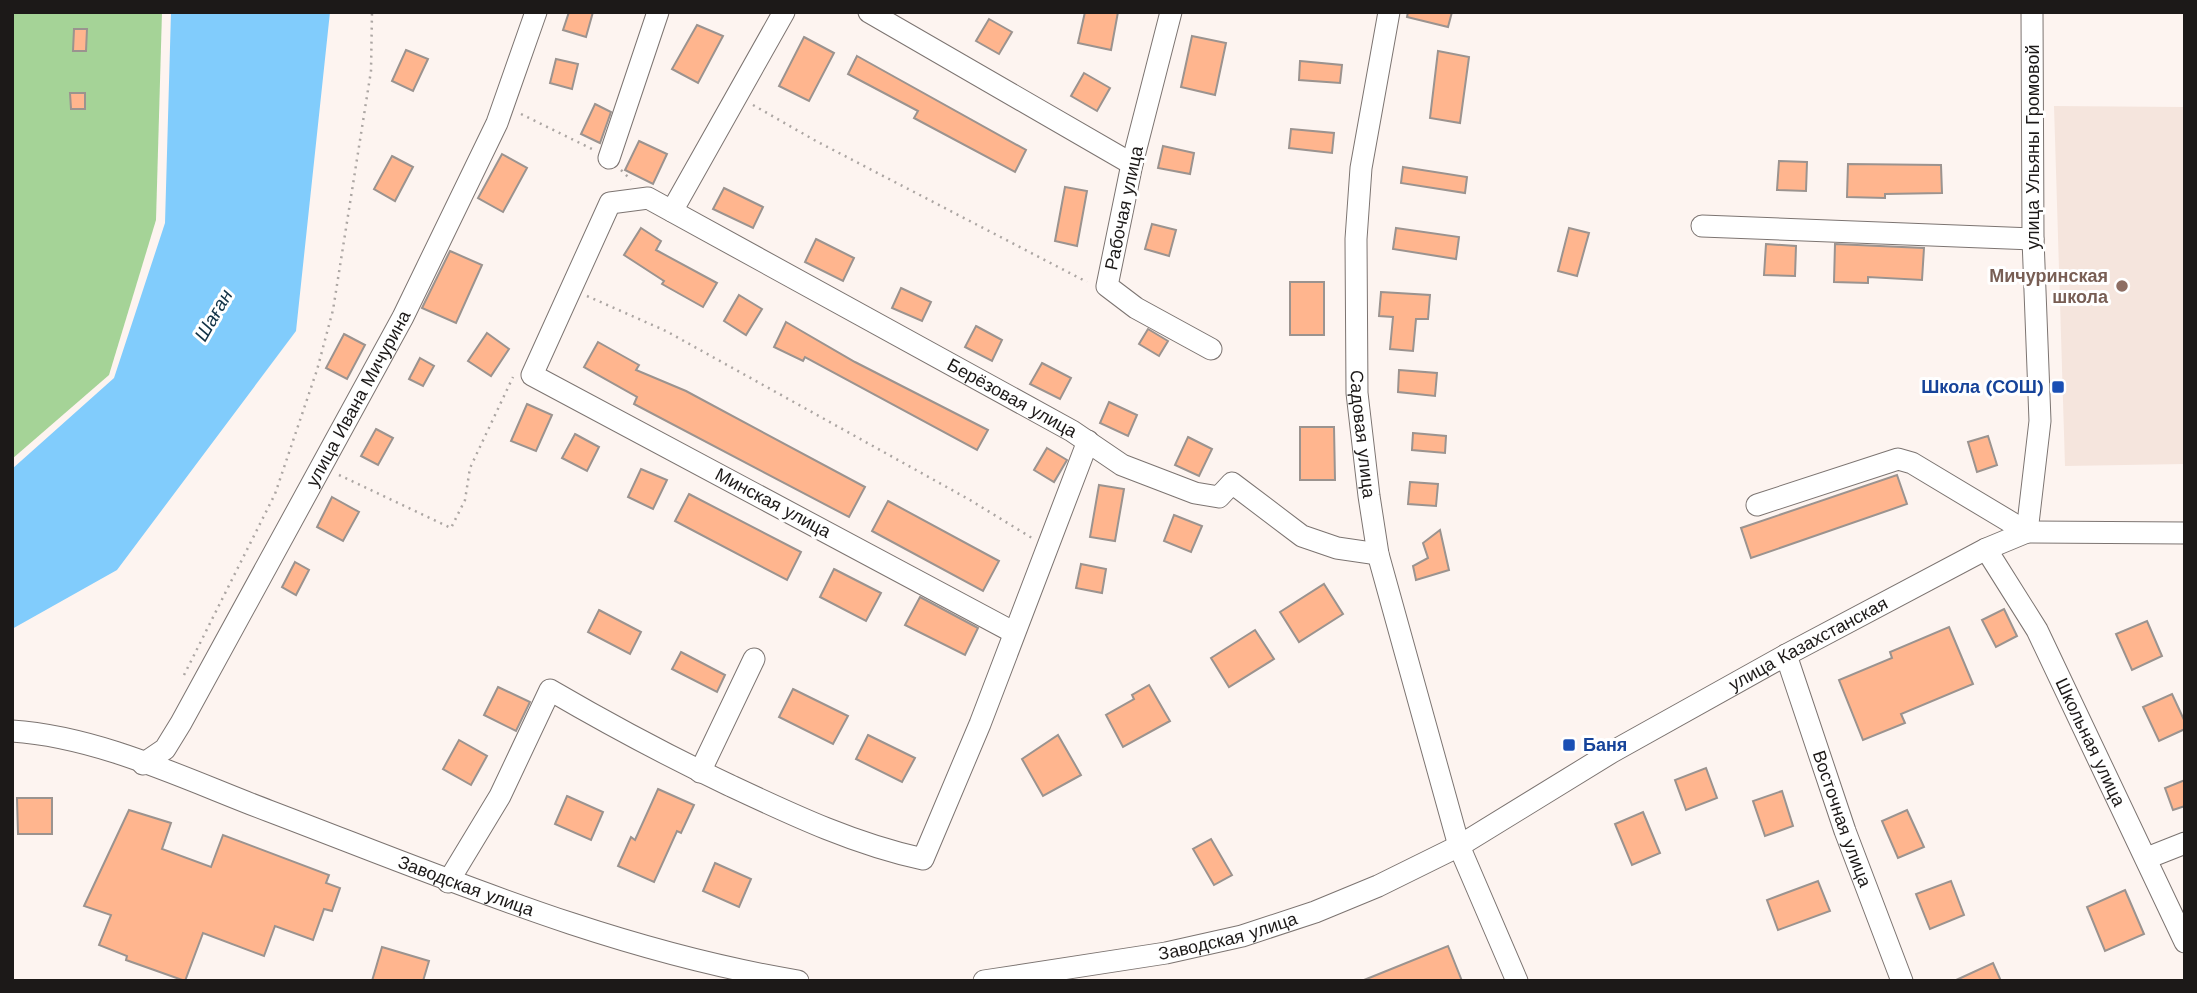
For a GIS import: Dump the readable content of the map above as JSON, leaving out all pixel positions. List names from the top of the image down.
{
  "streets": {
    "street": [
      "улица Ульяны Громовой",
      "Рабочая улица",
      "улица Ивана Мичурина",
      "Берёзовая улица",
      "Садовая улица",
      "Минская улица",
      "улица Казахстанская",
      "Школьная улица",
      "Восточная улица",
      "Заводская улица"
    ]
  },
  "crossings": [
    ["улица Ульяны Громовой", "улица Казахстанская"],
    ["улица Ивана Мичурина", "Заводская улица"],
    ["Берёзовая улица", "Садовая улица"],
    ["Садовая улица", "улица Казахстанская"],
    ["Садовая улица", "Заводская улица"],
    ["улица Казахстанская", "Школьная улица"],
    ["улица Казахстанская", "Восточная улица"],
    ["улица Казахстанская", "Заводская улица"]
  ],
  "water": ["Шаған"],
  "places": {
    "other": ["Мичуринская школа"],
    "transit": ["Школа (СОШ)", "Баня"]
  }
}
